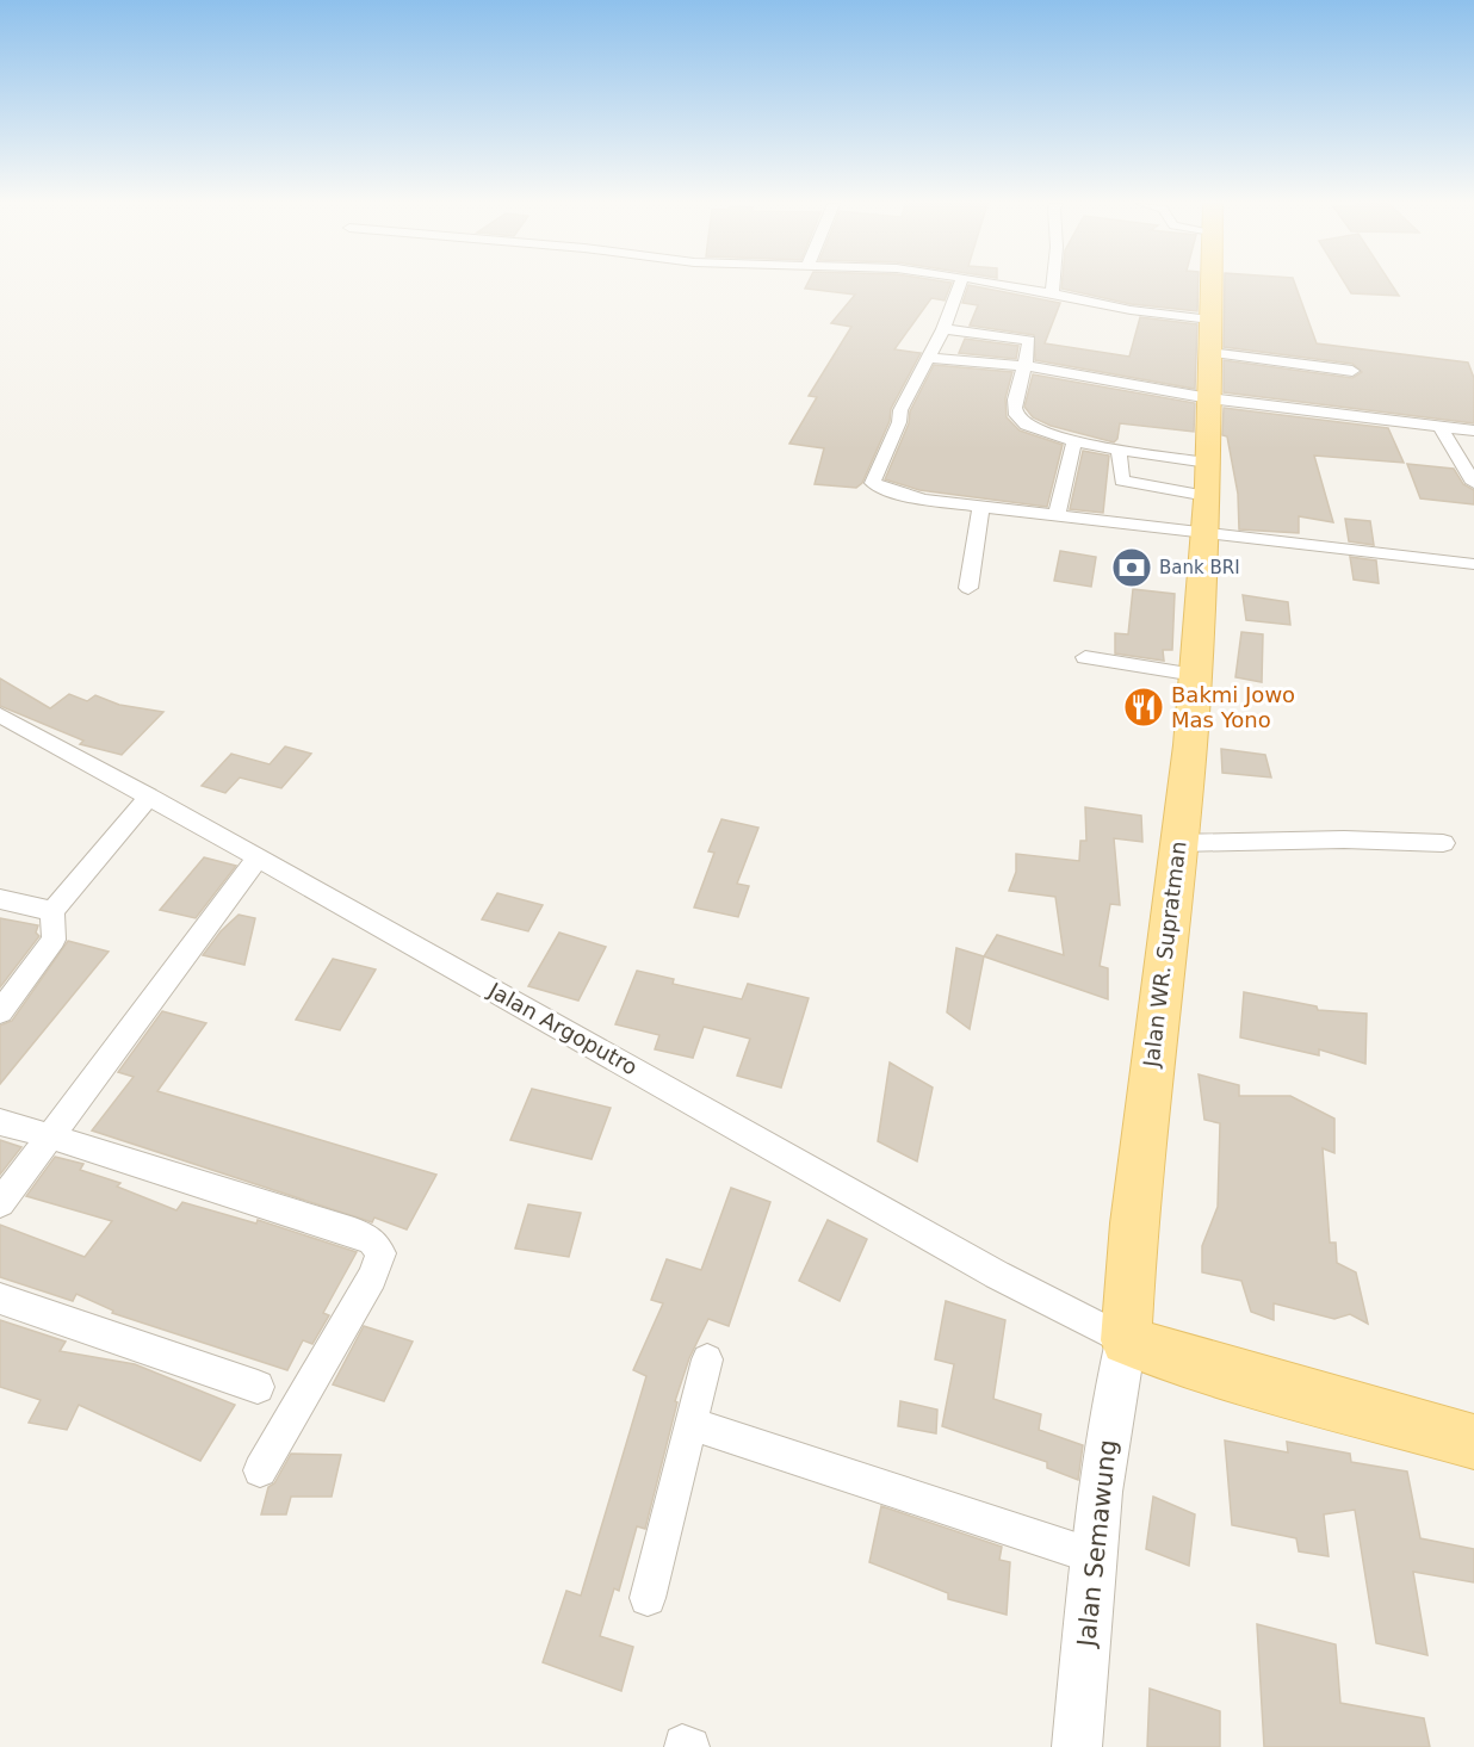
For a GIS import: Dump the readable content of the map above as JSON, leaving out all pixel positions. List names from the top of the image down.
{
  "streets": {
    "main road": ["Jalan WR. Supratman"],
    "street": ["Jalan Argoputro", "Jalan Semawung"]
  },
  "crossings": [
    ["Jalan WR. Supratman", "Jalan Argoputro"],
    ["Jalan WR. Supratman", "Jalan Semawung"],
    ["Jalan Argoputro", "Jalan Semawung"]
  ],
  "places": {
    "bank": ["Bank BRI"],
    "restaurant": ["Bakmi Jowo Mas Yono"]
  }
}
